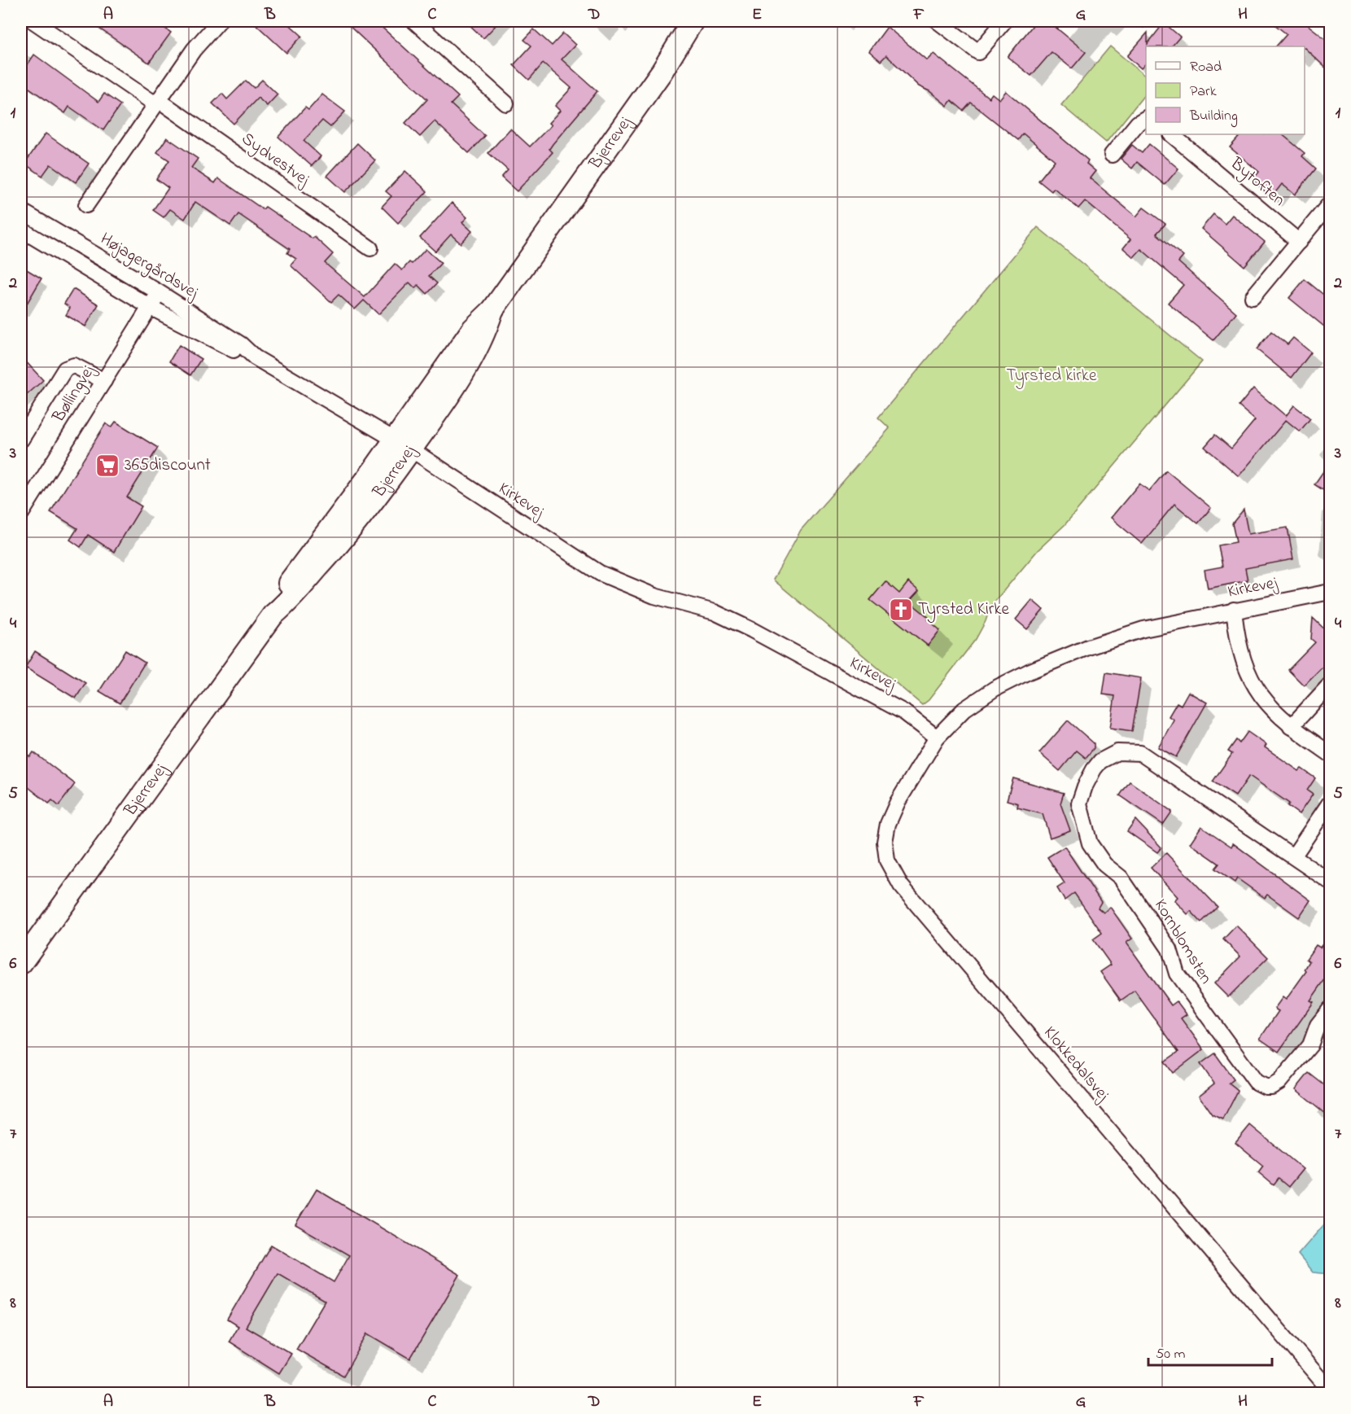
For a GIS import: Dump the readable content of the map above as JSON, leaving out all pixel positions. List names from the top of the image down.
{
  "streets": {
    "street": [
      "Bjerrevej",
      "Sydvestvej",
      "Bytoften",
      "Højagergårdsvej",
      "Bøllingvej",
      "Kirkevej",
      "Kornblomsten",
      "Klokkedalsvej"
    ]
  },
  "crossings": [
    ["Bjerrevej", "Højagergårdsvej"],
    ["Bjerrevej", "Kirkevej"],
    ["Højagergårdsvej", "Bøllingvej"],
    ["Højagergårdsvej", "Kirkevej"],
    ["Kirkevej", "Klokkedalsvej"]
  ],
  "parks": ["Tyrsted kirke"],
  "places": {
    "supermarket": ["365discount"],
    "church": ["Tyrsted Kirke"]
  },
  "legend": ["Road", "Park", "Building"],
  "scale_bar": "50 m",
  "grid": {
    "columns": [
      "A",
      "B",
      "C",
      "D",
      "E",
      "F",
      "G",
      "H"
    ],
    "rows": [
      "1",
      "2",
      "3",
      "4",
      "5",
      "6",
      "7",
      "8"
    ]
  }
}
